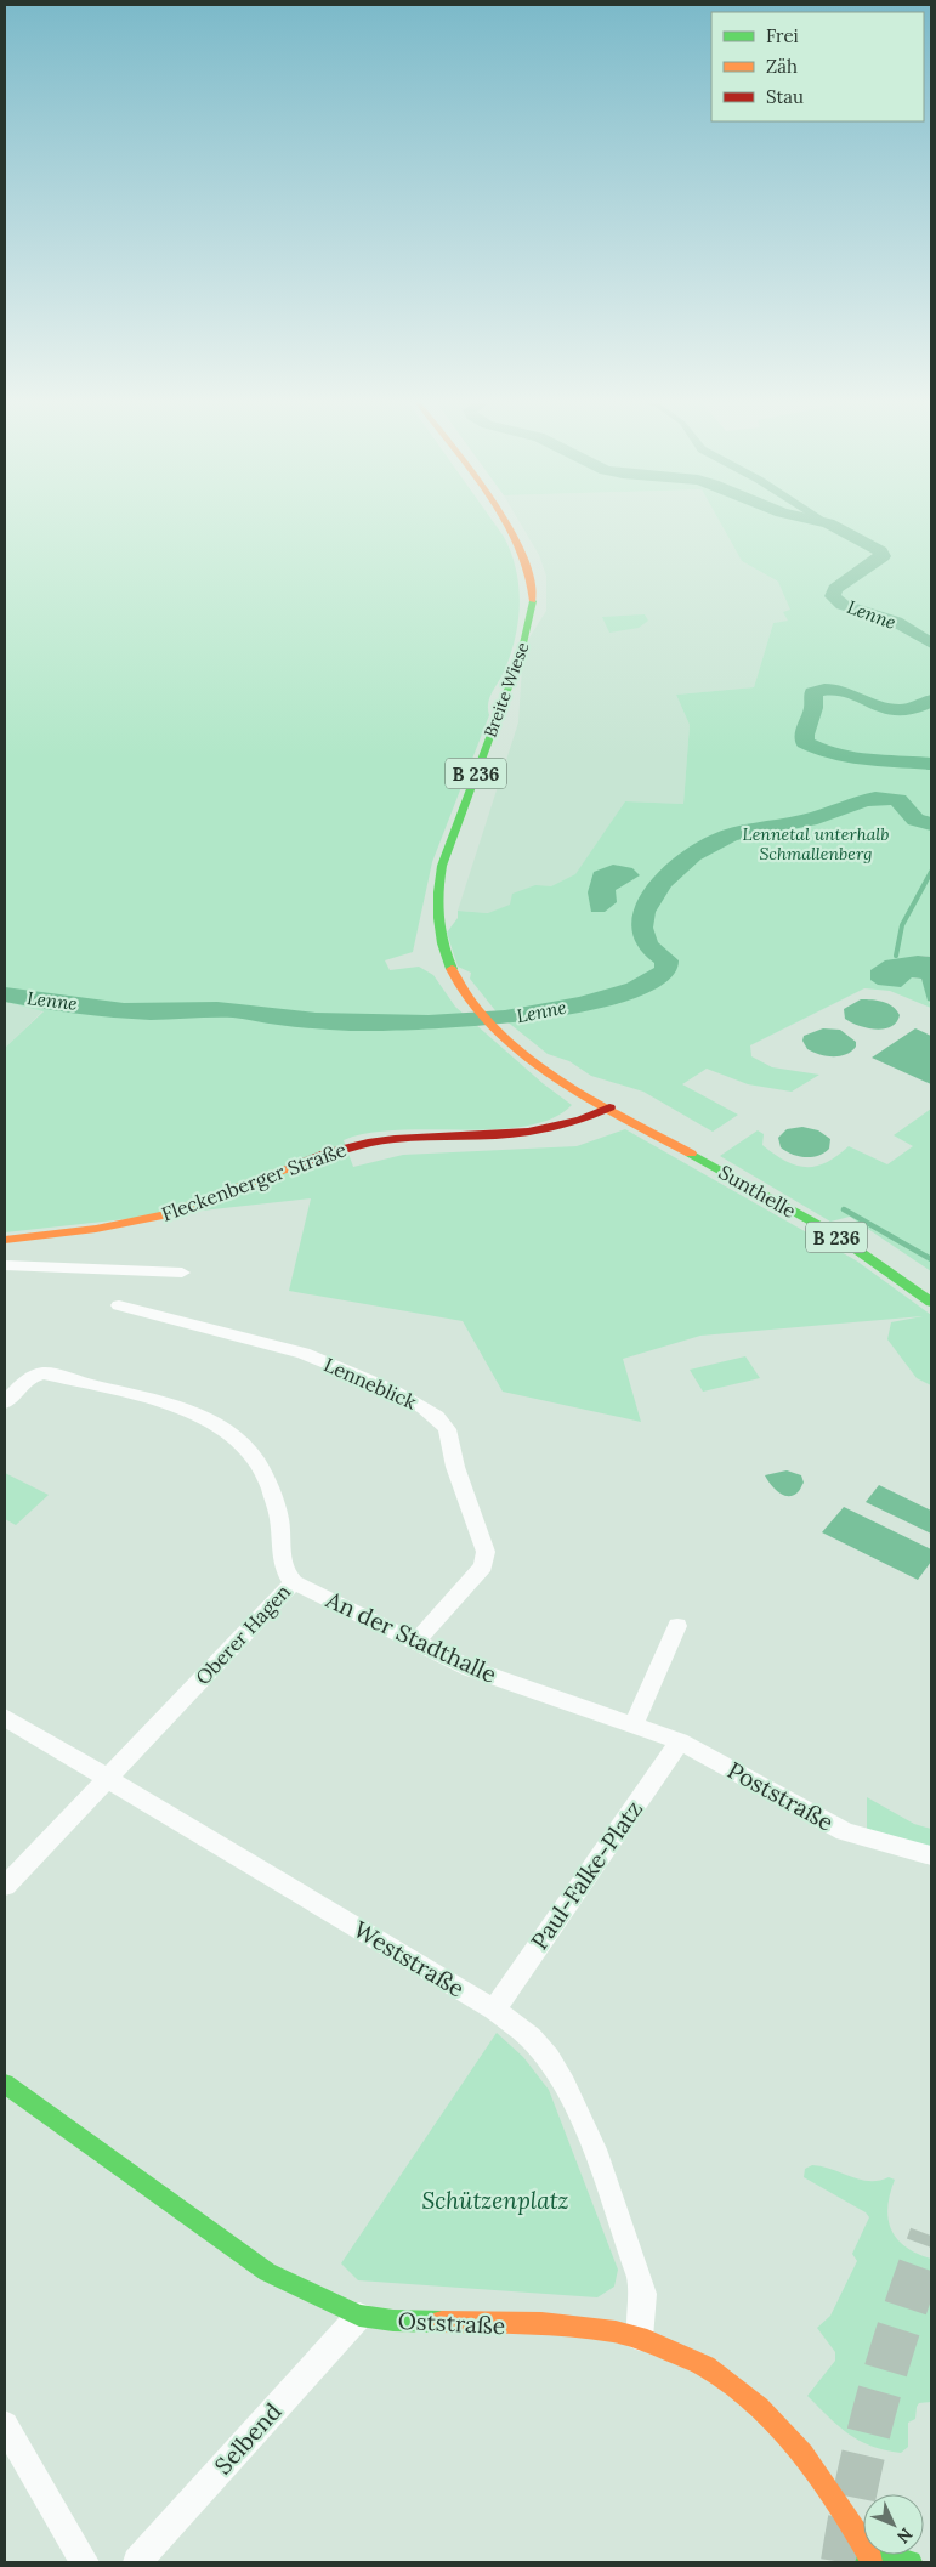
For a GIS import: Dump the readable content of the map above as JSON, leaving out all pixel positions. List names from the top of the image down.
{
  "streets": {
    "main road": [
      "Breite Wiese",
      "B 236",
      "Fleckenberger Straße",
      "Sunthelle",
      "Oststraße"
    ],
    "street": [
      "Lenneblick",
      "Oberer Hagen",
      "An der Stadthalle",
      "Poststraße",
      "Paul-Falke-Platz",
      "Weststraße",
      "Selbend"
    ]
  },
  "crossings": [
    ["Breite Wiese", "Fleckenberger Straße"],
    ["Breite Wiese", "Sunthelle"],
    ["Fleckenberger Straße", "Sunthelle"],
    ["Lenneblick", "An der Stadthalle"],
    ["Oberer Hagen", "An der Stadthalle"],
    ["Oberer Hagen", "Weststraße"],
    ["An der Stadthalle", "Poststraße"],
    ["Poststraße", "Paul-Falke-Platz"],
    ["Paul-Falke-Platz", "Weststraße"],
    ["Weststraße", "Oststraße"],
    ["Oststraße", "Selbend"]
  ],
  "water": ["Lenne"],
  "parks": ["Lennetal unterhalb Schmallenberg", "Schützenplatz"],
  "legend": ["Frei", "Zäh", "Stau"],
  "north": "bottom right"
}
